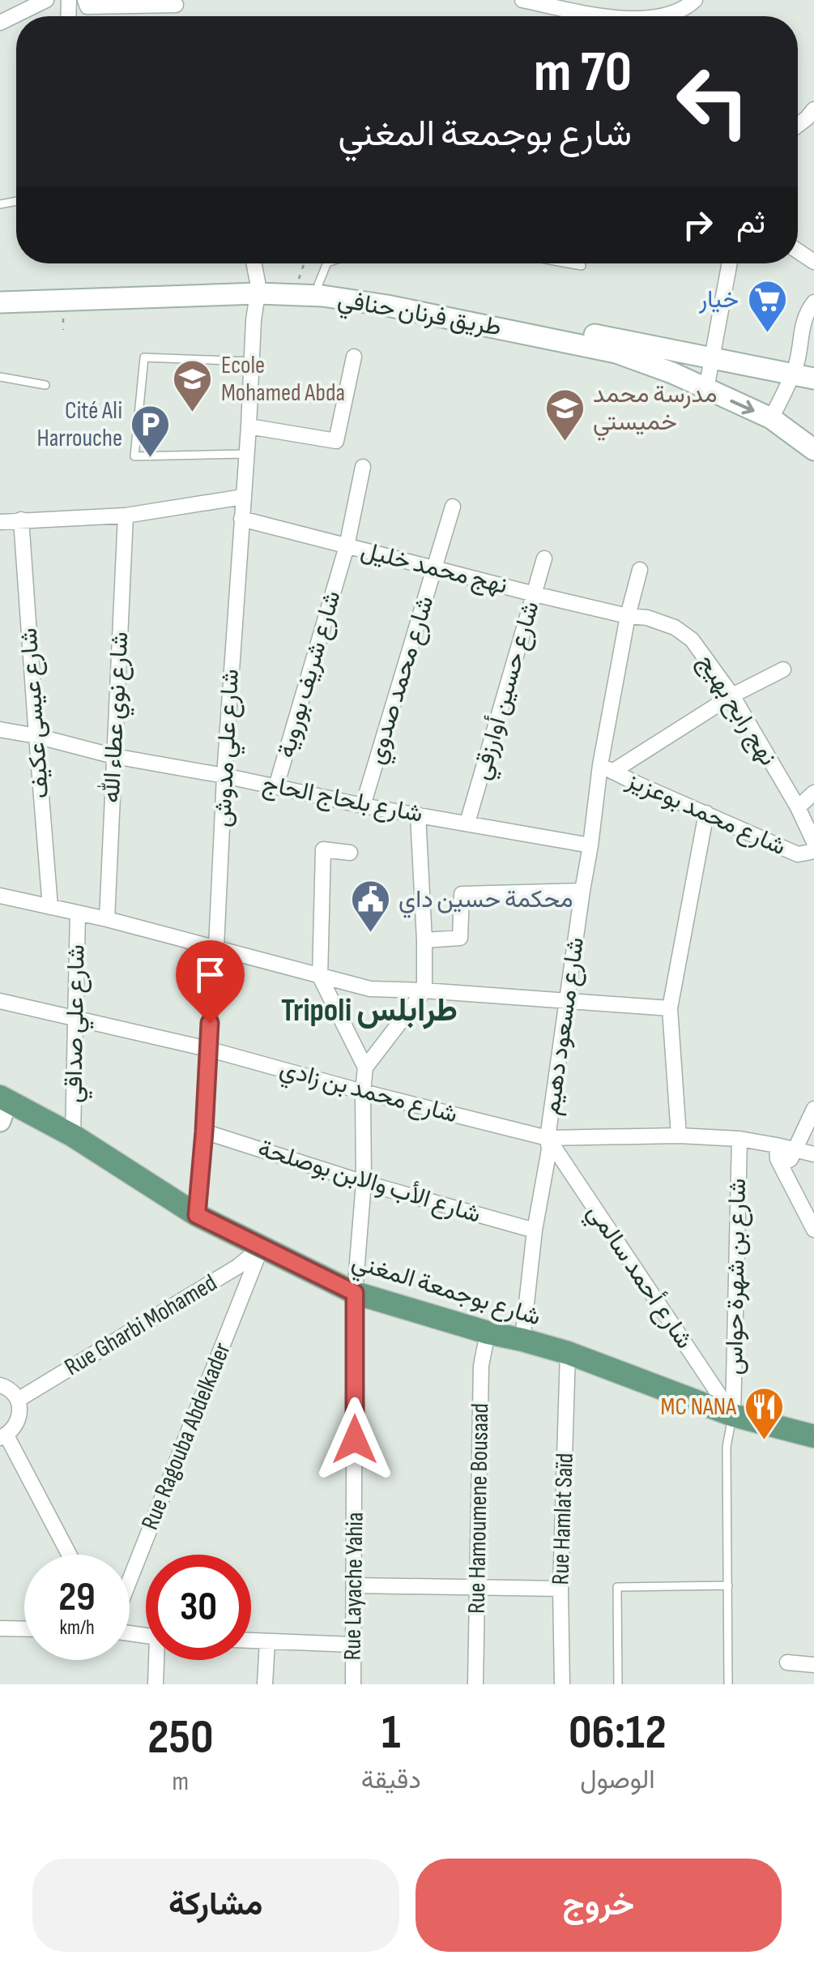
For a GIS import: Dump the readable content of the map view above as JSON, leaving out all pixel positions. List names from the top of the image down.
{
  "streets": {
    "main road": ["طريق فرنان حنافي", "شارع بوجمعة المغني"],
    "street": [
      "نهج محمد خليل",
      "شارع شريف بوروية",
      "شارع محمد صدوي",
      "شارع حسين أوارزقي",
      "نهج رابح بهيج",
      "شارع عيسى عكيف",
      "شارع نوي عطاء الله",
      "شارع علي مدوش",
      "شارع بلحاج الحاج",
      "شارع محمد بوعزيز",
      "شارع علي صداقي",
      "شارع مسعود دهيم",
      "شارع محمد بن زادي",
      "شارع الأب والابن بوصلحة",
      "شارع أحمد سالمي",
      "شارع بن شهرة حواس",
      "Rue Gharbi Mohamed",
      "Rue Ragouba Abdelkader",
      "Rue Hamoumene Bousaad",
      "Rue Hamlat Saïd",
      "Rue Layache Yahia"
    ]
  },
  "crossings": [
    ["طريق فرنان حنافي", "شارع علي مدوش"],
    ["نهج محمد خليل", "شارع شريف بوروية"],
    ["نهج محمد خليل", "شارع محمد صدوي"],
    ["نهج محمد خليل", "شارع حسين أوارزقي"],
    ["نهج محمد خليل", "نهج رابح بهيج"],
    ["نهج محمد خليل", "شارع علي مدوش"],
    ["نهج محمد خليل", "شارع مسعود دهيم"],
    ["شارع شريف بوروية", "شارع بلحاج الحاج"],
    ["شارع محمد صدوي", "شارع بلحاج الحاج"],
    ["شارع حسين أوارزقي", "شارع بلحاج الحاج"],
    ["نهج رابح بهيج", "شارع مسعود دهيم"],
    ["شارع عيسى عكيف", "شارع بلحاج الحاج"],
    ["شارع نوي عطاء الله", "شارع بلحاج الحاج"],
    ["شارع علي مدوش", "شارع بلحاج الحاج"],
    ["شارع علي مدوش", "شارع محمد بن زادي"],
    ["شارع علي مدوش", "شارع الأب والابن بوصلحة"],
    ["شارع علي مدوش", "شارع بوجمعة المغني"],
    ["شارع بلحاج الحاج", "شارع مسعود دهيم"],
    ["شارع محمد بوعزيز", "شارع مسعود دهيم"],
    ["شارع علي صداقي", "شارع محمد بن زادي"],
    ["شارع علي صداقي", "شارع بوجمعة المغني"],
    ["شارع مسعود دهيم", "شارع محمد بن زادي"],
    ["شارع مسعود دهيم", "شارع الأب والابن بوصلحة"],
    ["شارع مسعود دهيم", "شارع أحمد سالمي"],
    ["شارع مسعود دهيم", "شارع بوجمعة المغني"],
    ["شارع محمد بن زادي", "شارع أحمد سالمي"],
    ["شارع محمد بن زادي", "شارع بن شهرة حواس"],
    ["شارع محمد بن زادي", "Rue Layache Yahia"],
    ["شارع الأب والابن بوصلحة", "Rue Layache Yahia"],
    ["شارع أحمد سالمي", "شارع بن شهرة حواس"],
    ["شارع أحمد سالمي", "شارع بوجمعة المغني"],
    ["شارع بن شهرة حواس", "شارع بوجمعة المغني"],
    ["شارع بوجمعة المغني", "Rue Gharbi Mohamed"],
    ["شارع بوجمعة المغني", "Rue Ragouba Abdelkader"],
    ["شارع بوجمعة المغني", "Rue Hamoumene Bousaad"],
    ["شارع بوجمعة المغني", "Rue Hamlat Saïd"],
    ["شارع بوجمعة المغني", "Rue Layache Yahia"],
    ["Rue Gharbi Mohamed", "Rue Ragouba Abdelkader"]
  ],
  "districts": ["Tripoli طرابلس"],
  "places": {
    "supermarket": ["خيار"],
    "school or university": ["Ecole Mohamed Abda", "مدرسة محمد خميستي"],
    "parking": ["Cité Ali Harrouche"],
    "public building": ["محكمة حسين داي"],
    "restaurant": ["MC NANA"]
  },
  "page": {
    "turn": ["70 m", "شارع بوجمعة المغني"],
    "then": "ثم",
    "speed": "29 km/h",
    "limit": "30",
    "eta": [
      "06:12",
      "الوصول",
      "1",
      "دقيقة",
      "250",
      "m"
    ],
    "buttons": ["خروج", "مشاركة"]
  }
}
